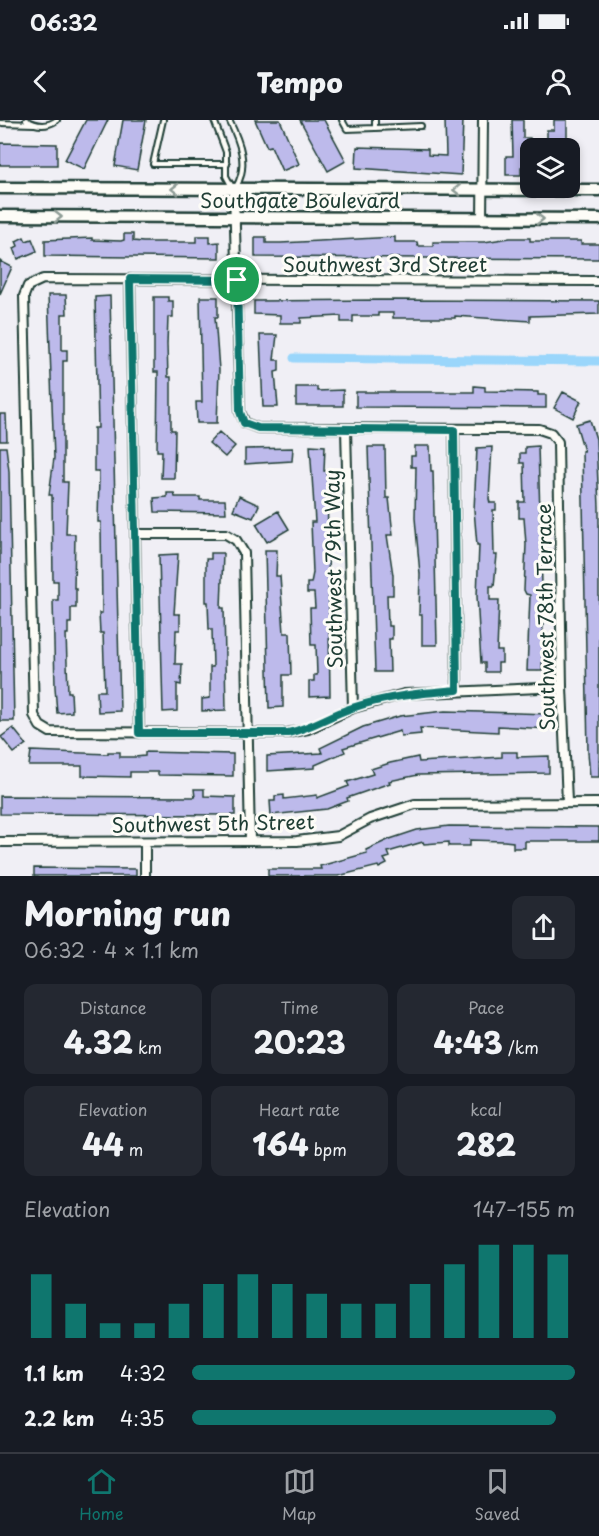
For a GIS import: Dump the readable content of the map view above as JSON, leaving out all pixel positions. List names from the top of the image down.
{
  "streets": {
    "main road": ["Southgate Boulevard"],
    "street": [
      "Southwest 3rd Street",
      "Southwest 79th Way",
      "Southwest 78th Terrace",
      "Southwest 5th Street"
    ]
  },
  "crossings": [
    ["Southwest 78th Terrace", "Southwest 5th Street"]
  ],
  "page": {
    "status": "06:32",
    "header": "Tempo",
    "heading": ["Morning run", "06:32 · 4 × 1.1 km"],
    "stats": [
      ["Distance", "4.32 km"],
      ["Time", "20:23"],
      ["Pace", "4:43 /km"],
      ["Elevation", "44 m"],
      ["Heart rate", "164 bpm"],
      ["kcal", "282"]
    ],
    "chart": ["Elevation", "147–155 m"],
    "list": [
      {
        "name": "1.1 km",
        "note": "4:32"
      },
      {
        "name": "2.2 km",
        "note": "4:35"
      }
    ],
    "tabs": ["Home", "Map", "Saved"]
  }
}
